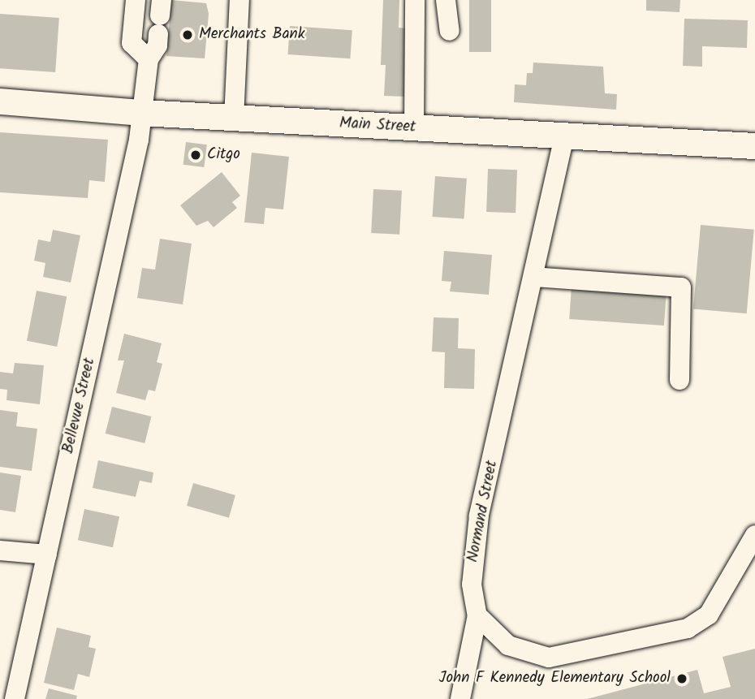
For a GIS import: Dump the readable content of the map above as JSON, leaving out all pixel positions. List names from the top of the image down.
{
  "streets": {
    "main road": ["Main Street"],
    "street": ["Bellevue Street", "Normand Street"]
  },
  "crossings": [
    ["Main Street", "Bellevue Street"],
    ["Main Street", "Normand Street"]
  ],
  "places": ["Merchants Bank", "Citgo", "John F Kennedy Elementary School"]
}
